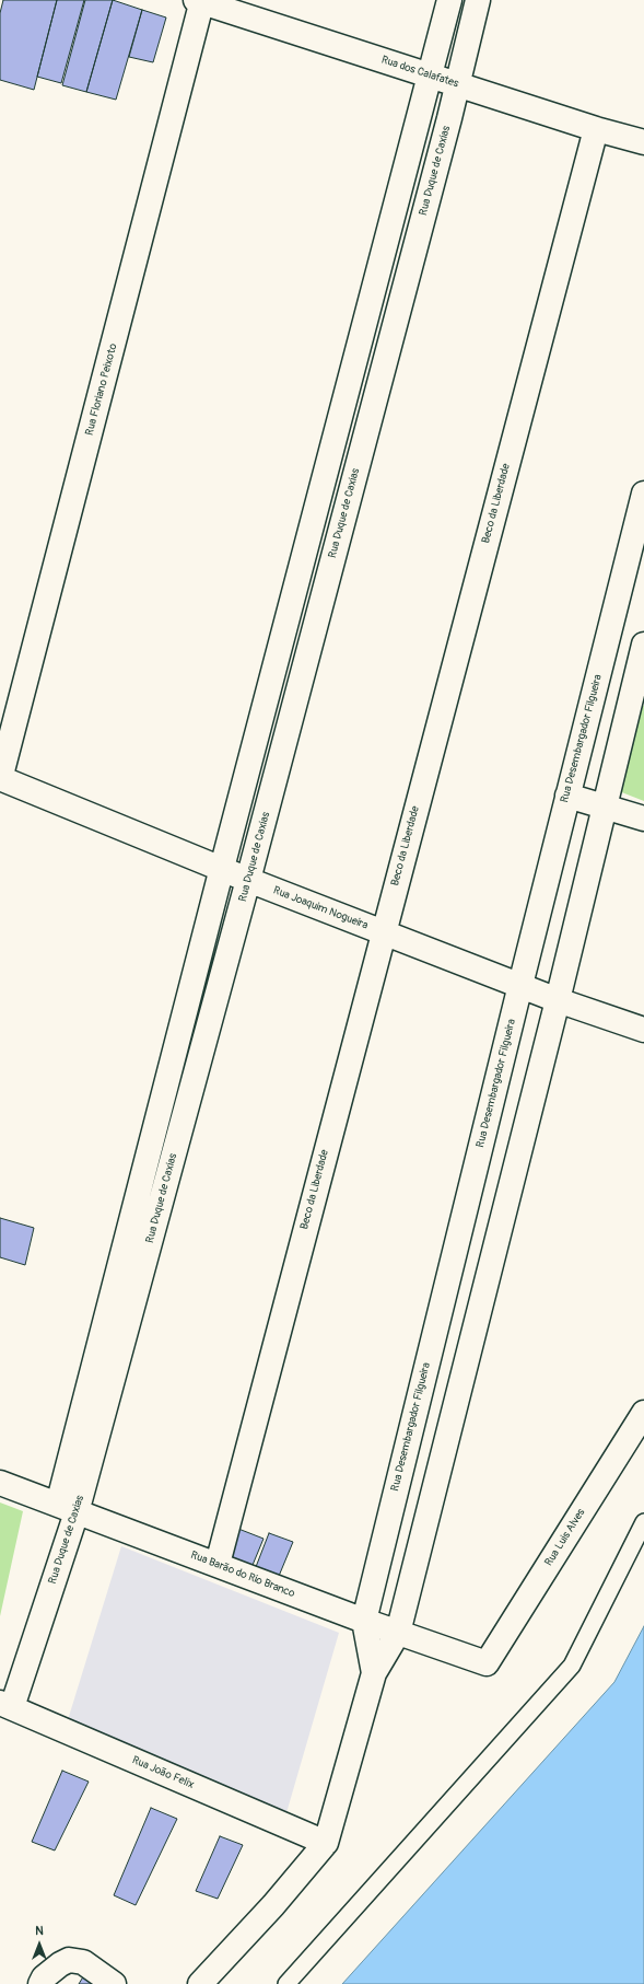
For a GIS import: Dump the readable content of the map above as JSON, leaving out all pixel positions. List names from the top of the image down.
{
  "streets": {
    "street": [
      "Rua dos Calafates",
      "Rua Duque de Caxias",
      "Rua Floriano Peixoto",
      "Beco da Liberdade",
      "Rua Desembargador Filgueira",
      "Rua Joaquim Nogueira",
      "Rua Luis Alves",
      "Rua Barão do Rio Branco",
      "Rua João Felix"
    ]
  },
  "crossings": [
    ["Rua dos Calafates", "Rua Duque de Caxias"],
    ["Rua dos Calafates", "Rua Floriano Peixoto"],
    ["Rua dos Calafates", "Beco da Liberdade"],
    ["Rua Duque de Caxias", "Rua Joaquim Nogueira"],
    ["Rua Duque de Caxias", "Rua Barão do Rio Branco"],
    ["Rua Duque de Caxias", "Rua João Felix"],
    ["Rua Floriano Peixoto", "Rua Joaquim Nogueira"],
    ["Beco da Liberdade", "Rua Joaquim Nogueira"],
    ["Beco da Liberdade", "Rua Barão do Rio Branco"],
    ["Rua Desembargador Filgueira", "Rua Joaquim Nogueira"],
    ["Rua Desembargador Filgueira", "Rua Barão do Rio Branco"],
    ["Rua Desembargador Filgueira", "Rua João Felix"],
    ["Rua Luis Alves", "Rua Barão do Rio Branco"]
  ],
  "north": "top"
}
